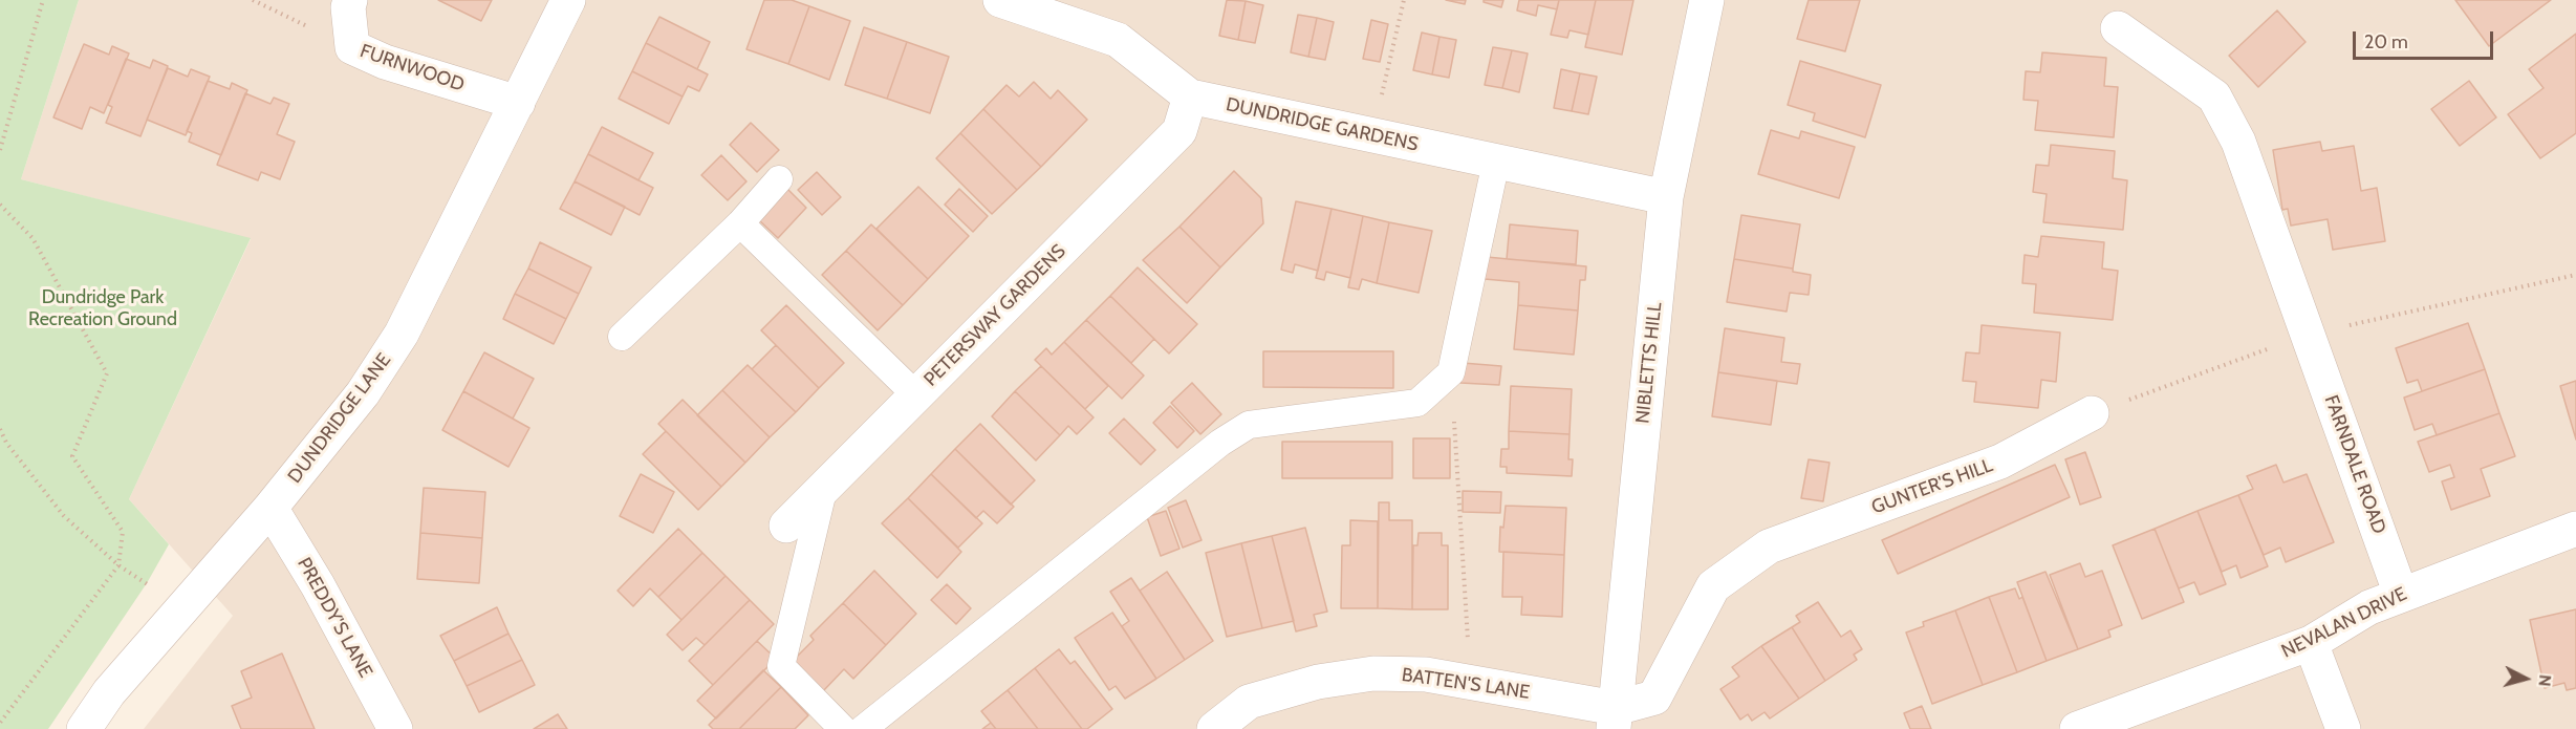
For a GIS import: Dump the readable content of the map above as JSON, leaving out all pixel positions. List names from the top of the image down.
{
  "streets": {
    "street": [
      "FURNWOOD",
      "DUNDRIDGE GARDENS",
      "PETERSWAY GARDENS",
      "NIBLETTS HILL",
      "DUNDRIDGE LANE",
      "FARNDALE ROAD",
      "GUNTER'S HILL",
      "PREDDY'S LANE",
      "NEVALAN DRIVE",
      "BATTEN'S LANE"
    ]
  },
  "crossings": [
    ["FURNWOOD", "DUNDRIDGE LANE"],
    ["DUNDRIDGE GARDENS", "PETERSWAY GARDENS"],
    ["DUNDRIDGE GARDENS", "NIBLETTS HILL"],
    ["NIBLETTS HILL", "GUNTER'S HILL"],
    ["NIBLETTS HILL", "BATTEN'S LANE"],
    ["DUNDRIDGE LANE", "PREDDY'S LANE"],
    ["FARNDALE ROAD", "NEVALAN DRIVE"],
    ["GUNTER'S HILL", "BATTEN'S LANE"]
  ],
  "parks": ["Dundridge Park Recreation Ground"],
  "scale_bar": "20 m",
  "north": "right"
}
